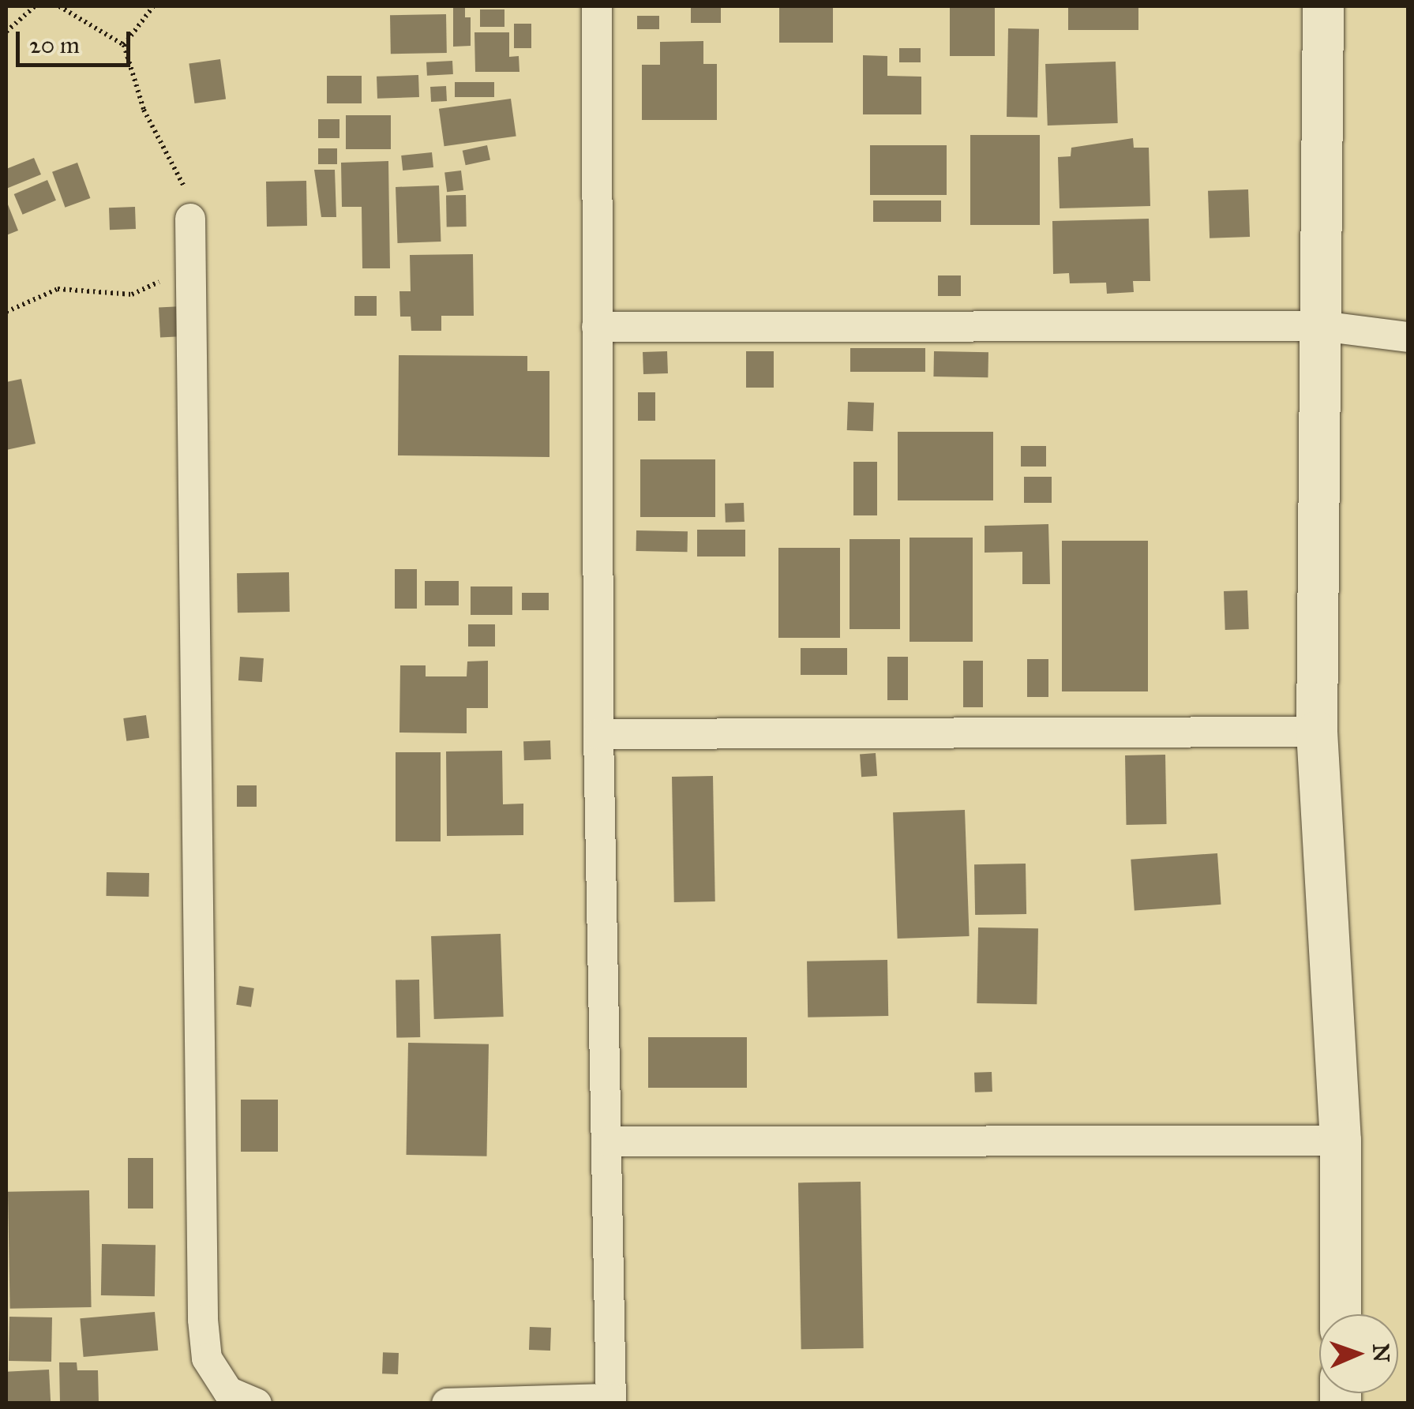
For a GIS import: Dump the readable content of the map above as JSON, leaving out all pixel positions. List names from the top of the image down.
{
  "scale_bar": "20 m",
  "north": "right"
}
